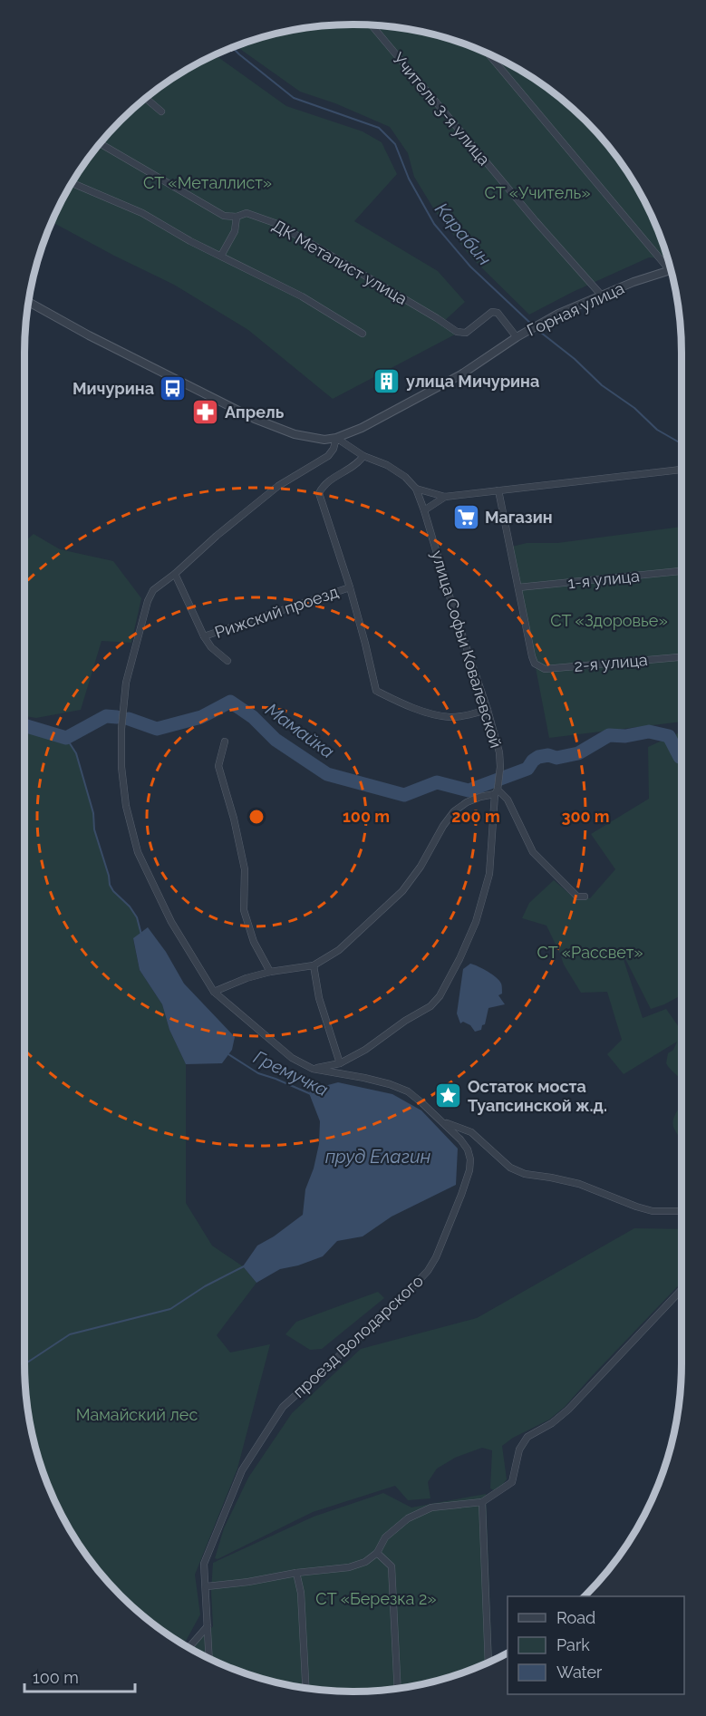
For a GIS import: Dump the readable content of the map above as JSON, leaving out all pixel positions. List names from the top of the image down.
{
  "streets": {
    "street": [
      "Учитель 3-я улица",
      "ДК Металист улица",
      "Горная улица",
      "1-я улица",
      "Рижский проезд",
      "улица Софьи Ковалевской",
      "2-я улица",
      "проезд Володарского"
    ]
  },
  "crossings": [
    ["Учитель 3-я улица", "Горная улица"],
    ["ДК Металист улица", "Горная улица"],
    ["Горная улица", "проезд Володарского"],
    ["1-я улица", "2-я улица"],
    ["Рижский проезд", "улица Софьи Ковалевской"],
    ["улица Софьи Ковалевской", "проезд Володарского"]
  ],
  "water": [
    "Карабин",
    "Мамайка",
    "Гремучка",
    "пруд Елагин"
  ],
  "parks": [
    "СТ «Металлист»",
    "СТ «Учитель»",
    "СТ «Здоровье»",
    "СТ «Рассвет»",
    "Мамайский лес",
    "СТ «Березка 2»"
  ],
  "places": {
    "building": ["улица Мичурина"],
    "bus stop": ["Мичурина"],
    "pharmacy": ["Апрель"],
    "supermarket": ["Магазин"],
    "place": ["Остаток моста Туапсинской ж.д."]
  },
  "legend": ["Road", "Park", "Water"],
  "scale_bar": "100 m",
  "rings": ["100 m", "200 m", "300 m"]
}
